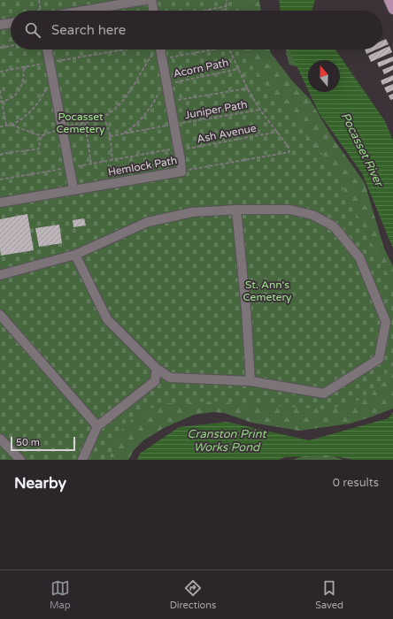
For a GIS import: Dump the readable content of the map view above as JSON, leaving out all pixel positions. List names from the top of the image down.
{
  "streets": {
    "lane": ["Hemlock Path"],
    "path": ["Acorn Path", "Juniper Path", "Ash Avenue"]
  },
  "crossings": [
    ["Ash Avenue", "Hemlock Path"]
  ],
  "water": ["Pocasset River", "Cranston Print Works Pond"],
  "parks": ["Pocasset Cemetery", "St. Ann's Cemetery"],
  "scale_bar": "50 m",
  "north": "top",
  "page": {
    "search": "Search here",
    "scale": "50 m",
    "heading": ["Nearby", "0 results"],
    "nav": ["Map", "Directions", "Saved"]
  }
}
